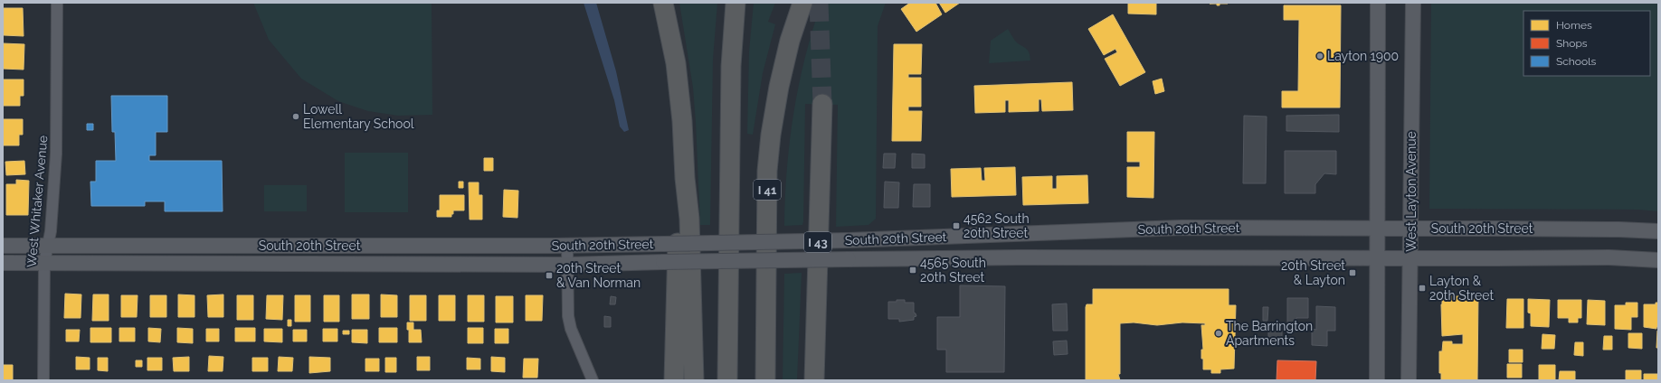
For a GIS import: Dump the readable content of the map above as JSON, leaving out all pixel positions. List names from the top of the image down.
{
  "streets": {
    "highway": ["I 41", "I 43"],
    "street": ["West Layton Avenue", "West Whitaker Avenue", "South 20th Street"]
  },
  "crossings": [
    ["West Layton Avenue", "South 20th Street"],
    ["West Whitaker Avenue", "South 20th Street"]
  ],
  "places": {
    "other": ["Layton 1900", "Lowell Elementary School", "The Barrington Apartments"],
    "transit": [
      "4562 South 20th Street",
      "4565 South 20th Street",
      "20th Street & Layton",
      "20th Street & Van Norman",
      "Layton & 20th Street"
    ]
  },
  "legend": ["Homes", "Shops", "Schools"]
}
